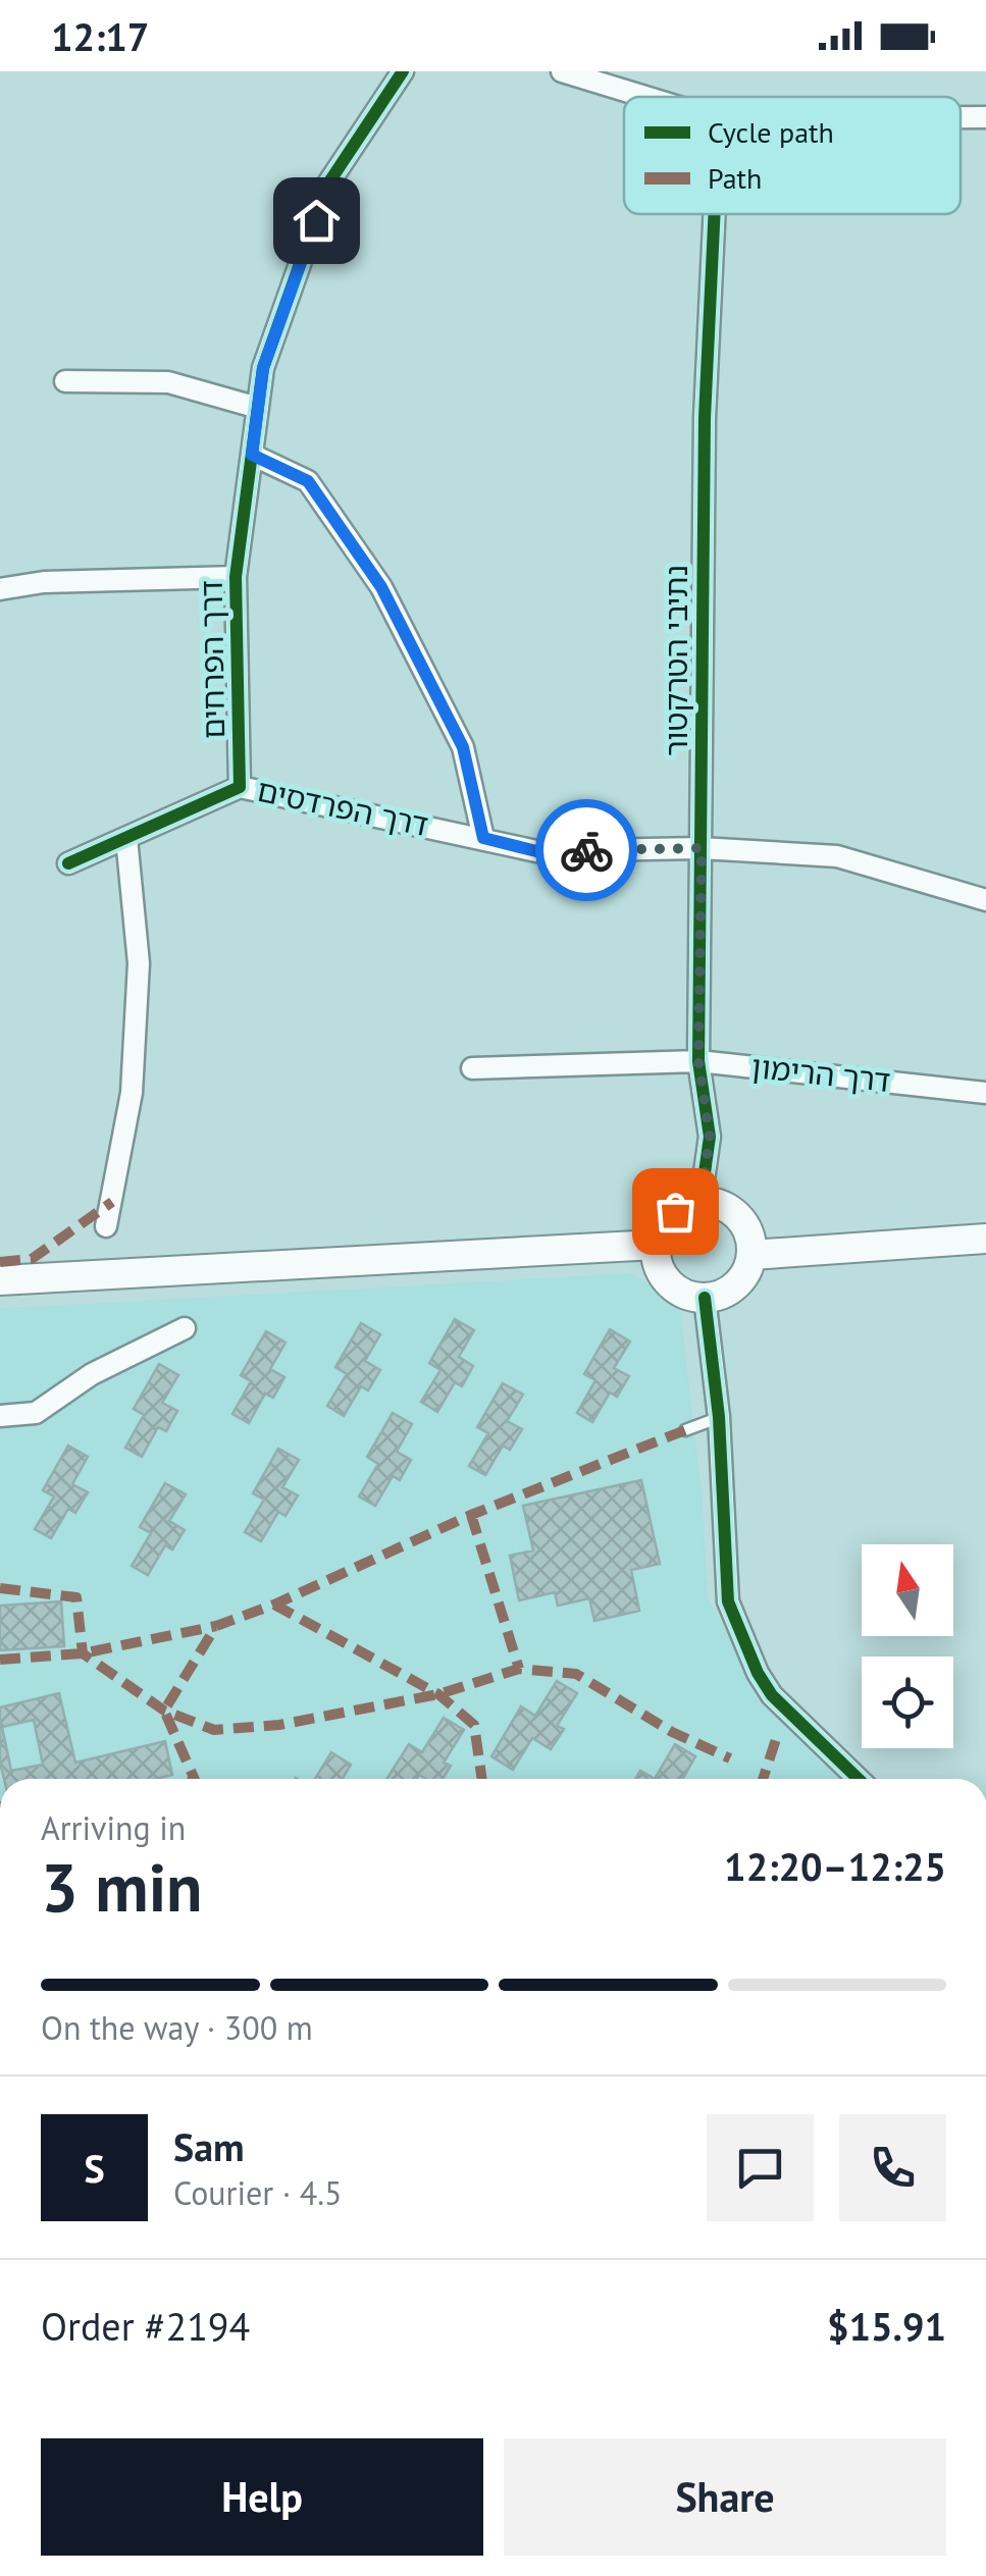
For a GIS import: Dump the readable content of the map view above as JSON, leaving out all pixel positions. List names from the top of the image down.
{
  "streets": {
    "street": [
      "דרך הפרחים",
      "נתיבי הטרקטור",
      "דרך הפרדסים",
      "דרך הרימון"
    ]
  },
  "crossings": [
    ["דרך הפרחים", "דרך הפרדסים"],
    ["נתיבי הטרקטור", "דרך הפרדסים"],
    ["נתיבי הטרקטור", "דרך הרימון"]
  ],
  "legend": ["Cycle path", "Path"],
  "north": "top",
  "page": {
    "status": "12:17",
    "heading": ["3 min", "Arriving in", "12:20–12:25"],
    "panel": [
      "Sam",
      "Courier · 4.5",
      "Order #2194",
      "$15.91"
    ],
    "bar": "On the way · 300 m",
    "round": "S",
    "buttons": ["Help", "Share"]
  }
}
